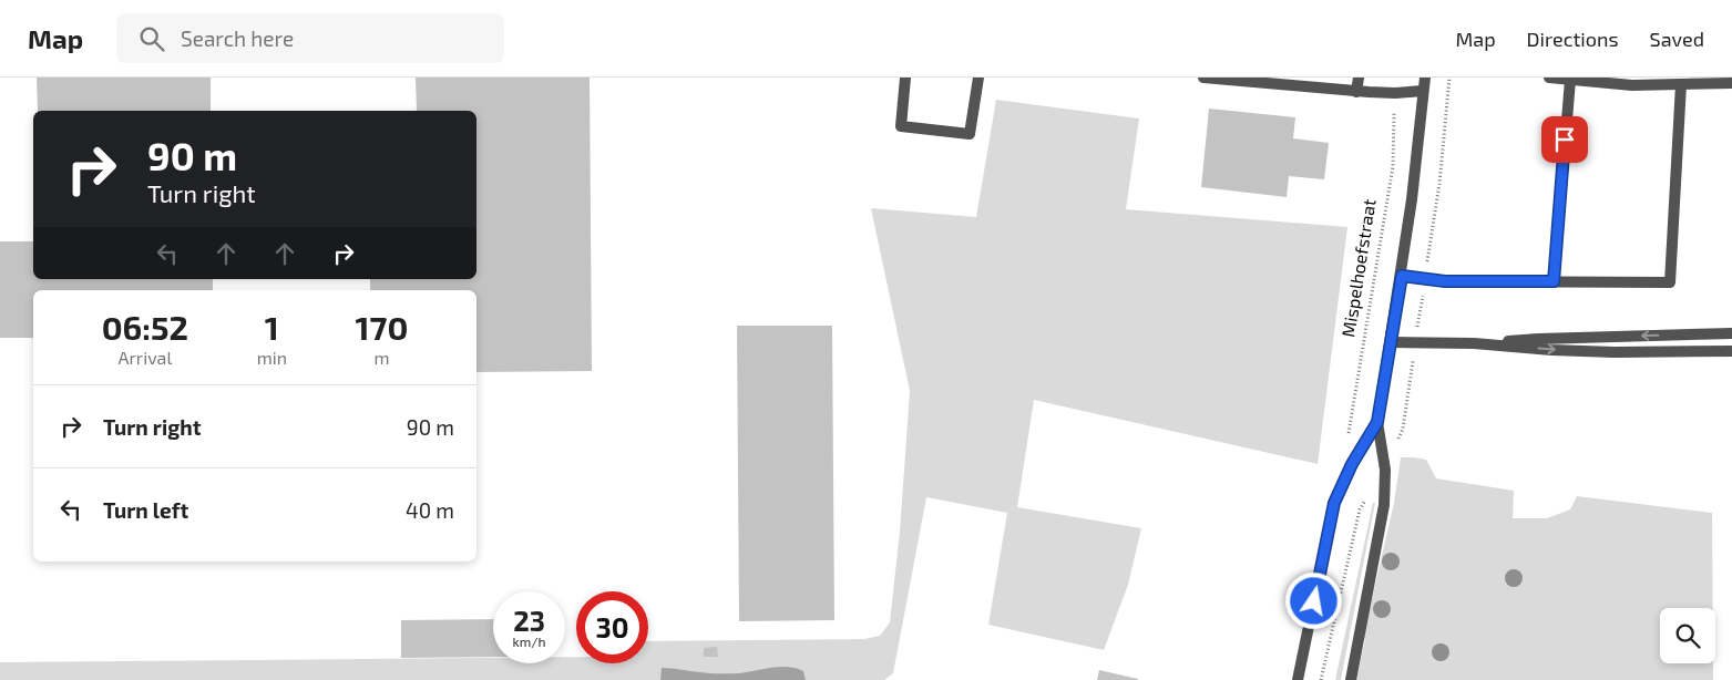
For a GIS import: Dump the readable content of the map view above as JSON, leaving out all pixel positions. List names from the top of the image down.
{
  "streets": {
    "path": ["Mispelhoefstraat"]
  },
  "page": {
    "header": "Map",
    "search": "Search here",
    "nav": ["Map", "Directions", "Saved"],
    "turn": ["90 m", "Turn right"],
    "eta": [
      "06:52",
      "Arrival",
      "1",
      "min",
      "170",
      "m"
    ],
    "list": [
      {
        "name": "Turn right",
        "value": "90 m"
      },
      {
        "name": "Turn left",
        "value": "40 m"
      }
    ],
    "speed": "23 km/h",
    "limit": "30"
  }
}
